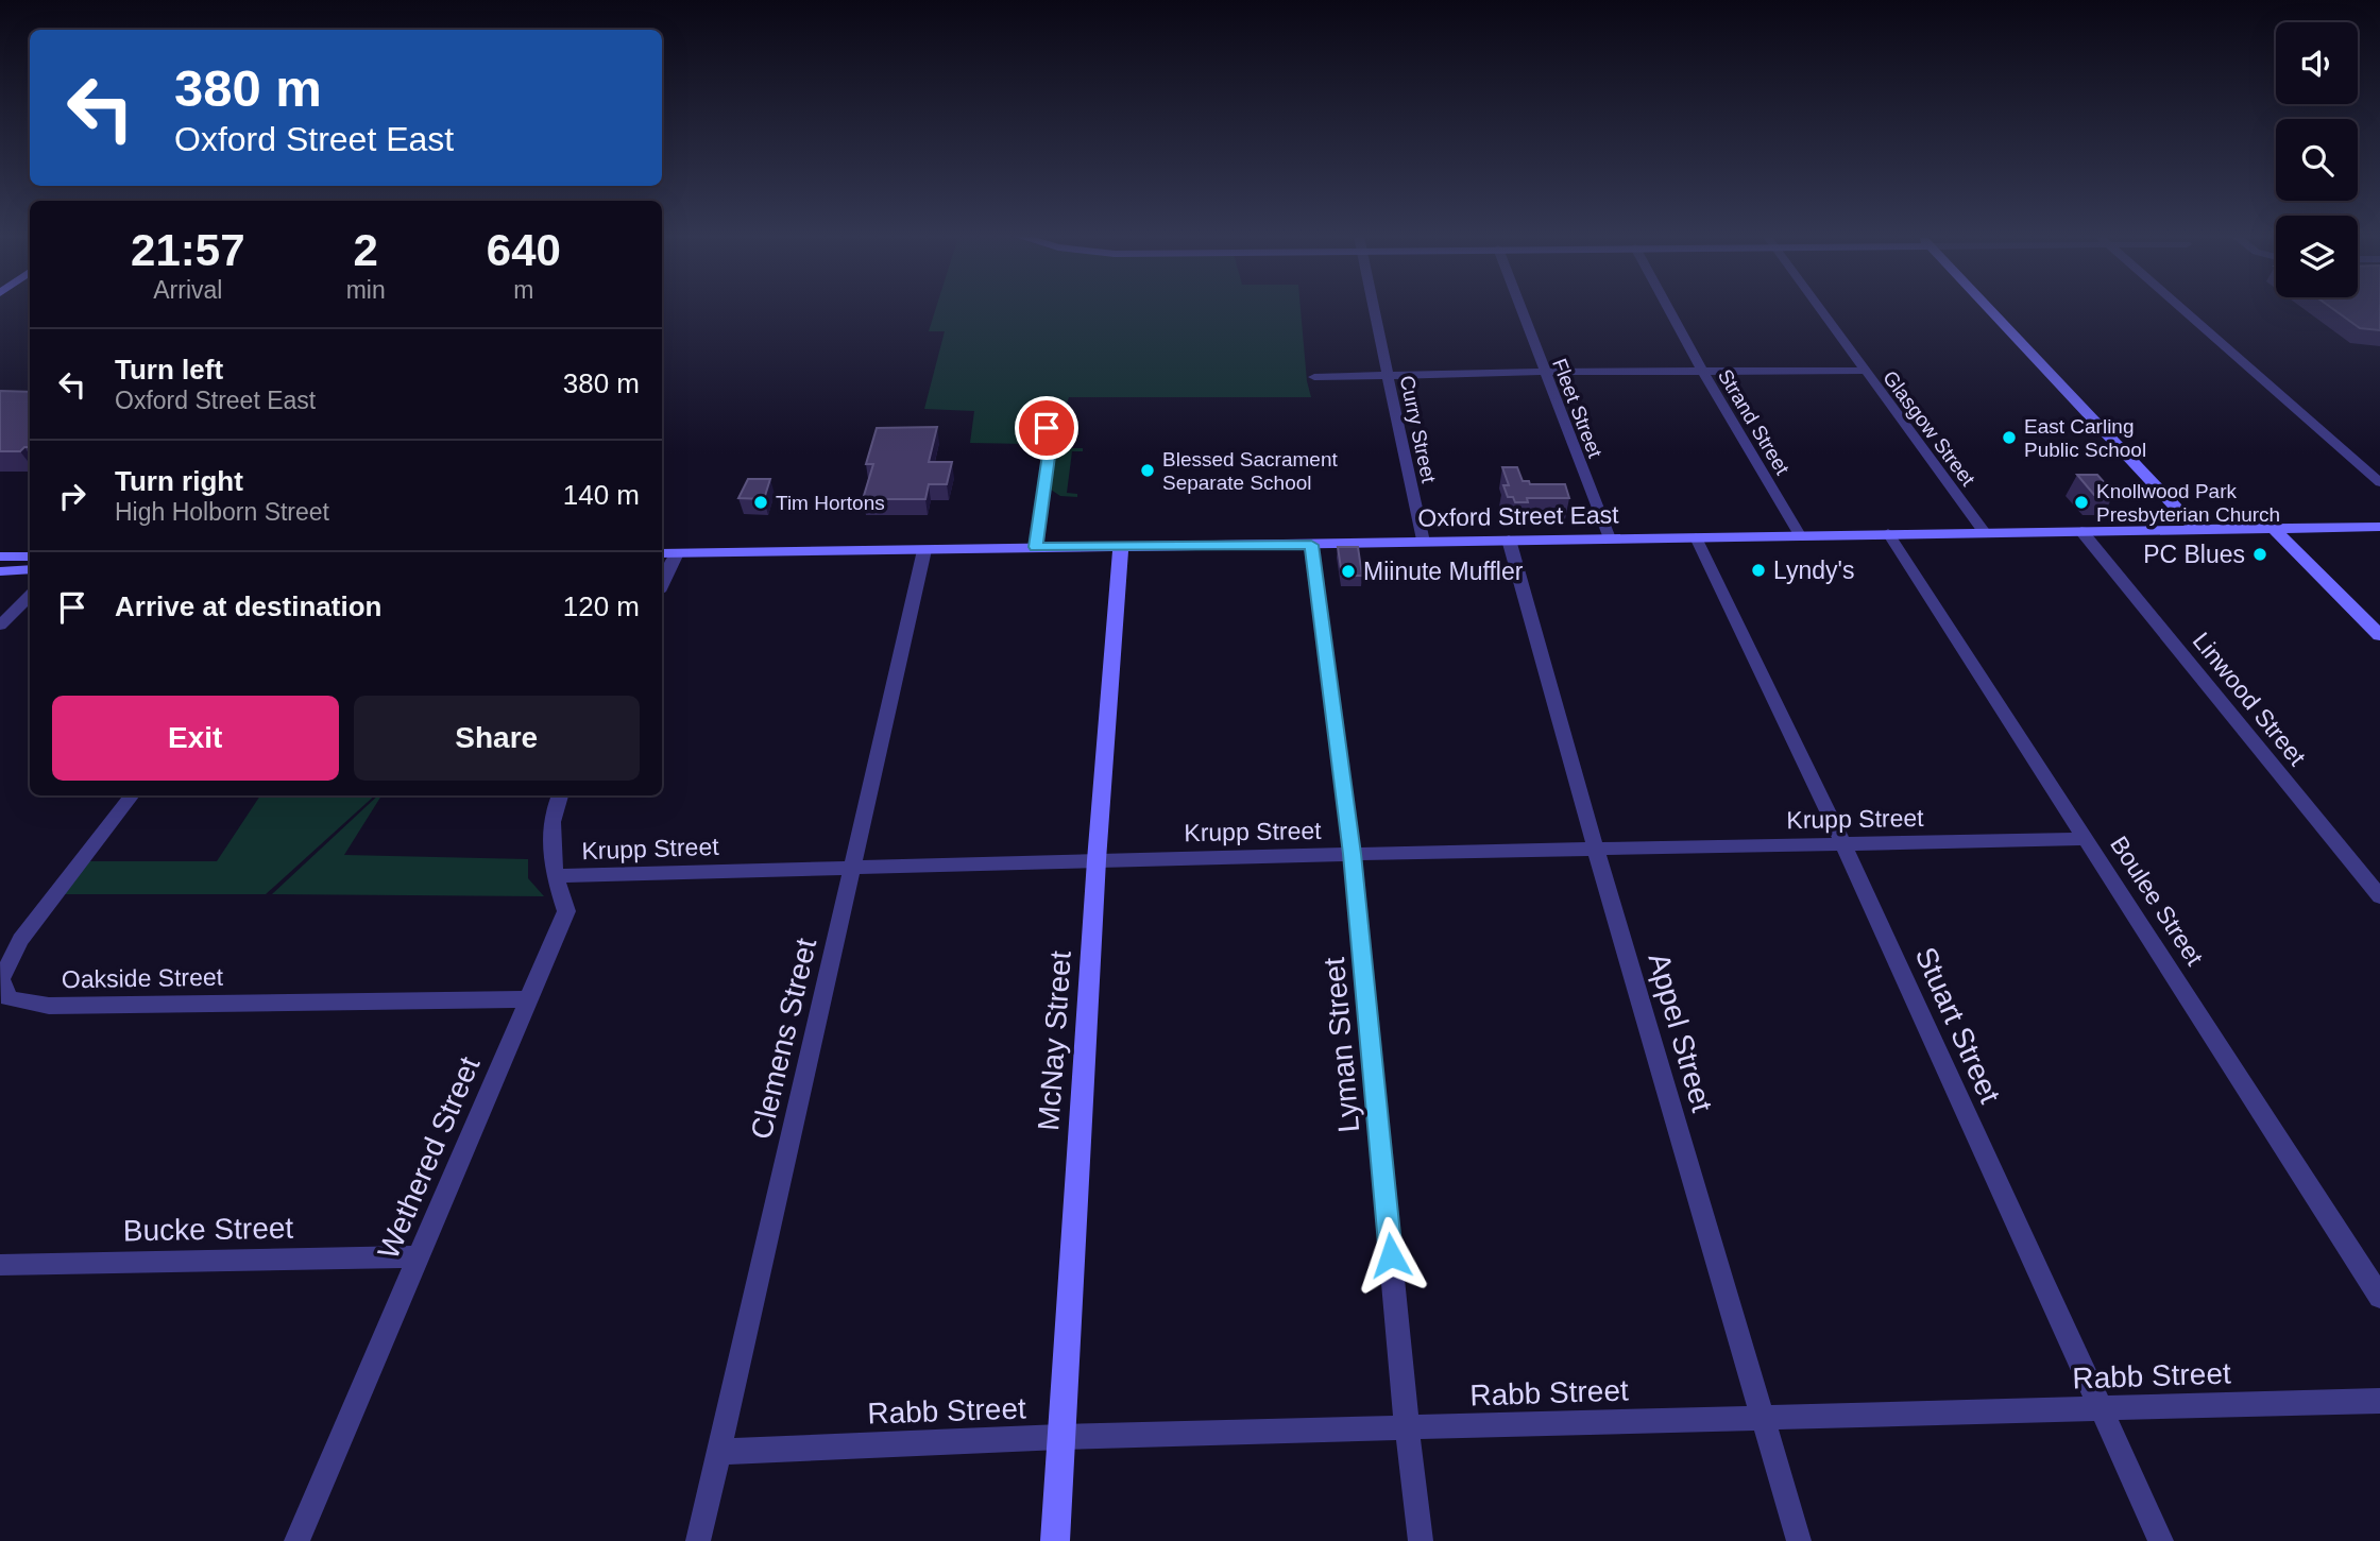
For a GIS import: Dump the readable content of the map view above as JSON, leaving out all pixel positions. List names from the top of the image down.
{
  "streets": {
    "street": [
      "Fleet Street",
      "Strand Street",
      "Glasgow Street",
      "Curry Street",
      "Oxford Street East",
      "Linwood Street",
      "Krupp Street",
      "Boulee Street",
      "Oakside Street",
      "Stuart Street",
      "Appel Street",
      "Clemens Street",
      "McNay Street",
      "Lyman Street",
      "Wethered Street",
      "Bucke Street",
      "Rabb Street"
    ]
  },
  "crossings": [
    ["Fleet Street", "Oxford Street East"],
    ["Strand Street", "Oxford Street East"],
    ["Glasgow Street", "Oxford Street East"],
    ["Curry Street", "Oxford Street East"],
    ["Oxford Street East", "Linwood Street"],
    ["Oxford Street East", "Boulee Street"],
    ["Oxford Street East", "Stuart Street"],
    ["Oxford Street East", "Appel Street"],
    ["Oxford Street East", "Clemens Street"],
    ["Oxford Street East", "McNay Street"],
    ["Oxford Street East", "Lyman Street"],
    ["Krupp Street", "Boulee Street"],
    ["Krupp Street", "Stuart Street"],
    ["Krupp Street", "Appel Street"],
    ["Krupp Street", "Clemens Street"],
    ["Krupp Street", "McNay Street"],
    ["Krupp Street", "Lyman Street"],
    ["Krupp Street", "Wethered Street"],
    ["Oakside Street", "Wethered Street"],
    ["Stuart Street", "Rabb Street"],
    ["Appel Street", "Rabb Street"],
    ["Clemens Street", "Rabb Street"],
    ["McNay Street", "Rabb Street"],
    ["Lyman Street", "Rabb Street"],
    ["Wethered Street", "Bucke Street"]
  ],
  "places": [
    "East Carling Public School",
    "Blessed Sacrament Separate School",
    "Tim Hortons",
    "Knollwood Park Presbyterian Church",
    "PC Blues",
    "Lyndy's",
    "Miinute Muffler"
  ],
  "page": {
    "turn": ["380 m", "Oxford Street East"],
    "eta": [
      "21:57",
      "Arrival",
      "2",
      "min",
      "640",
      "m"
    ],
    "list": [
      {
        "name": "Turn left",
        "note": "Oxford Street East",
        "value": "380 m"
      },
      {
        "name": "Turn right",
        "note": "High Holborn Street",
        "value": "140 m"
      },
      {
        "name": "Arrive at destination",
        "value": "120 m"
      }
    ],
    "buttons": ["Exit", "Share"]
  }
}
